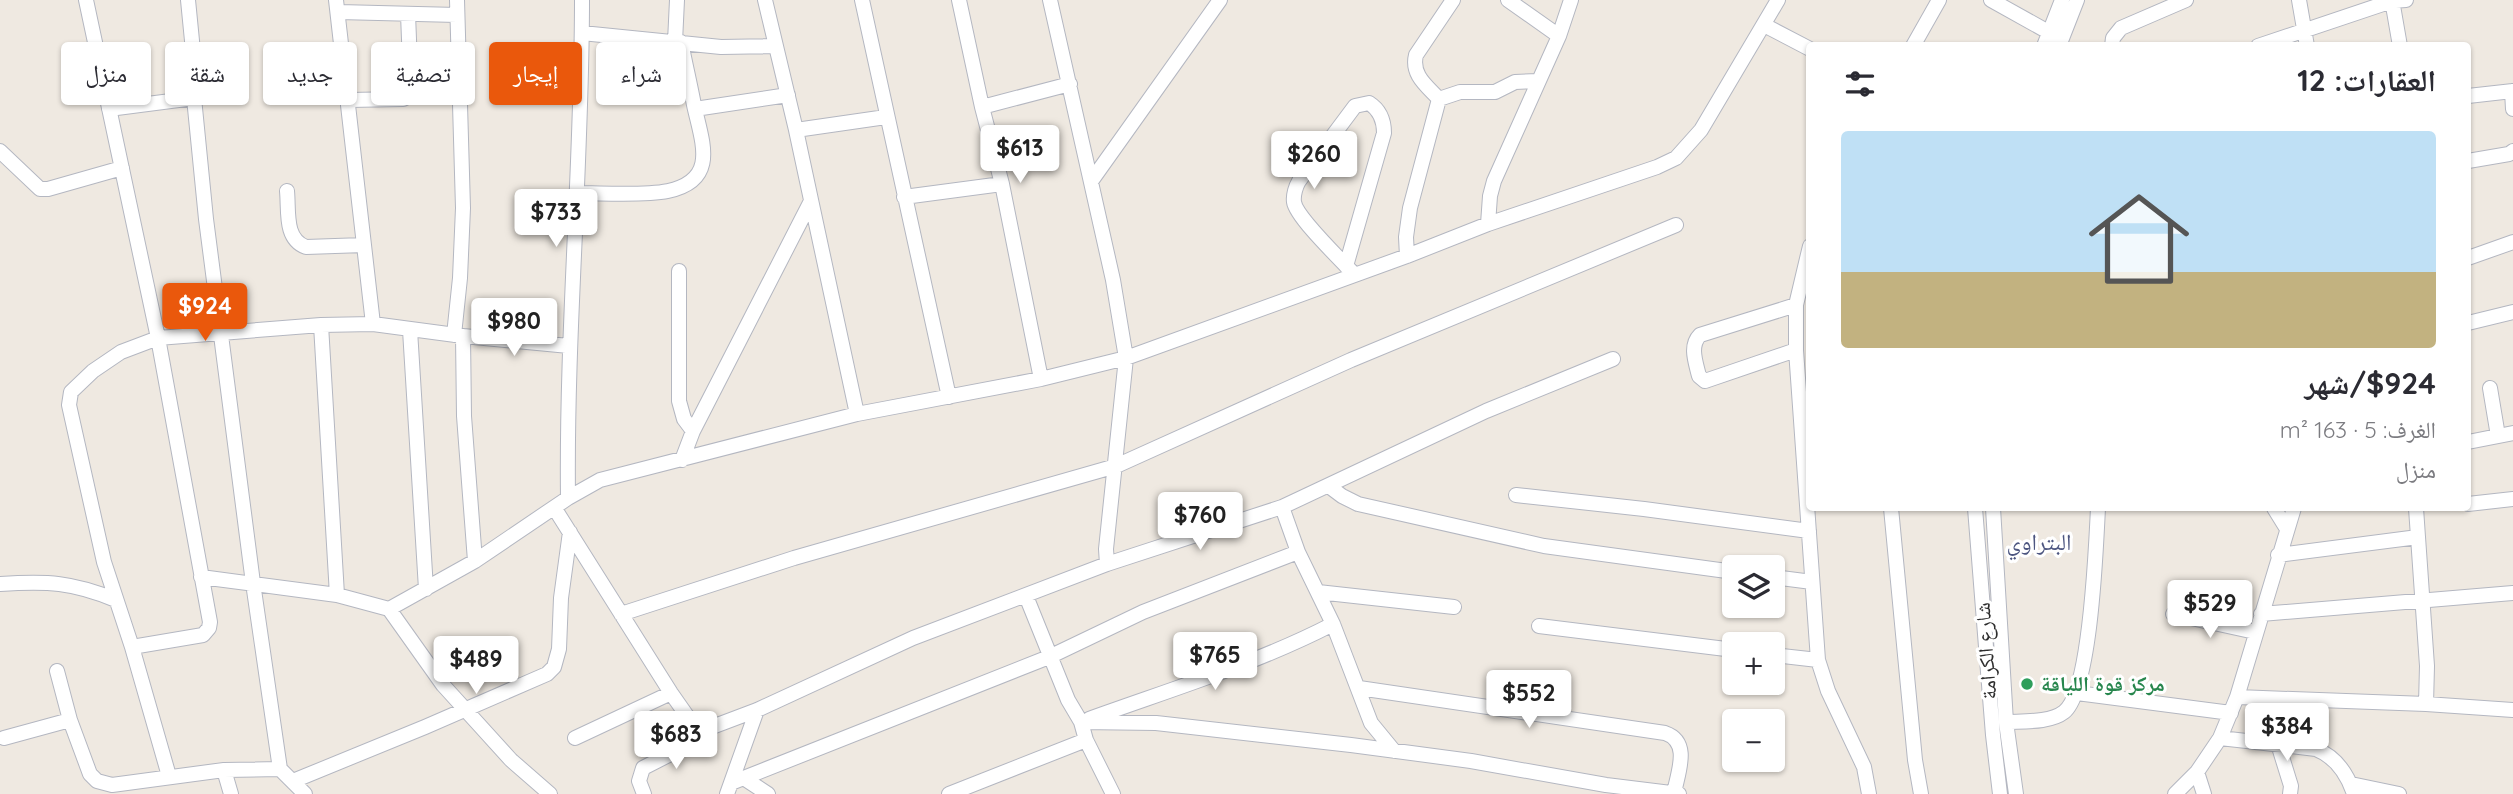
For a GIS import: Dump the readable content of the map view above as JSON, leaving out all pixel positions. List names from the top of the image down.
{
  "streets": {
    "street": ["شارع الكرامة"]
  },
  "districts": ["البتراوي"],
  "places": ["مركز قوة اللياقة"],
  "page": {
    "chip": [
      "شراء",
      "إيجار",
      "تصفية",
      "جديد",
      "شقة",
      "منزل"
    ],
    "heading": "العقارات: 12",
    "price": [
      "$613",
      "$260",
      "$733",
      "$924",
      "$980",
      "$760",
      "$529",
      "$765",
      "$489",
      "$552",
      "$384",
      "$683"
    ],
    "list": [
      {
        "name": "$924/شهر",
        "note": "الغرف: 5 · 163 m² · منزل"
      }
    ],
    "map_buttons": ["+", "−"]
  }
}
